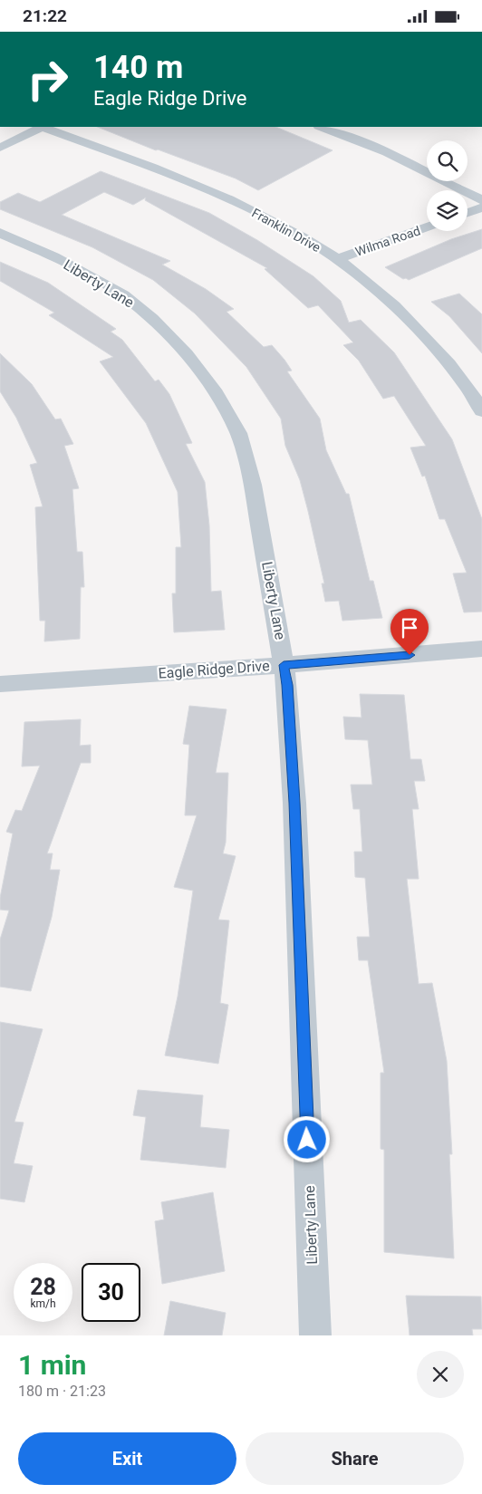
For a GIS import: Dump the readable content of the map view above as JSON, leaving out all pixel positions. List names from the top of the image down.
{
  "streets": {
    "street": [
      "Franklin Drive",
      "Wilma Road",
      "Liberty Lane",
      "Eagle Ridge Drive"
    ]
  },
  "crossings": [
    ["Franklin Drive", "Wilma Road"],
    ["Liberty Lane", "Eagle Ridge Drive"]
  ],
  "page": {
    "status": "21:22",
    "turn": ["140 m", "Eagle Ridge Drive"],
    "speed": "28 km/h",
    "limit": "30",
    "heading": ["1 min", "180 m · 21:23"],
    "buttons": ["Exit", "Share"]
  }
}
